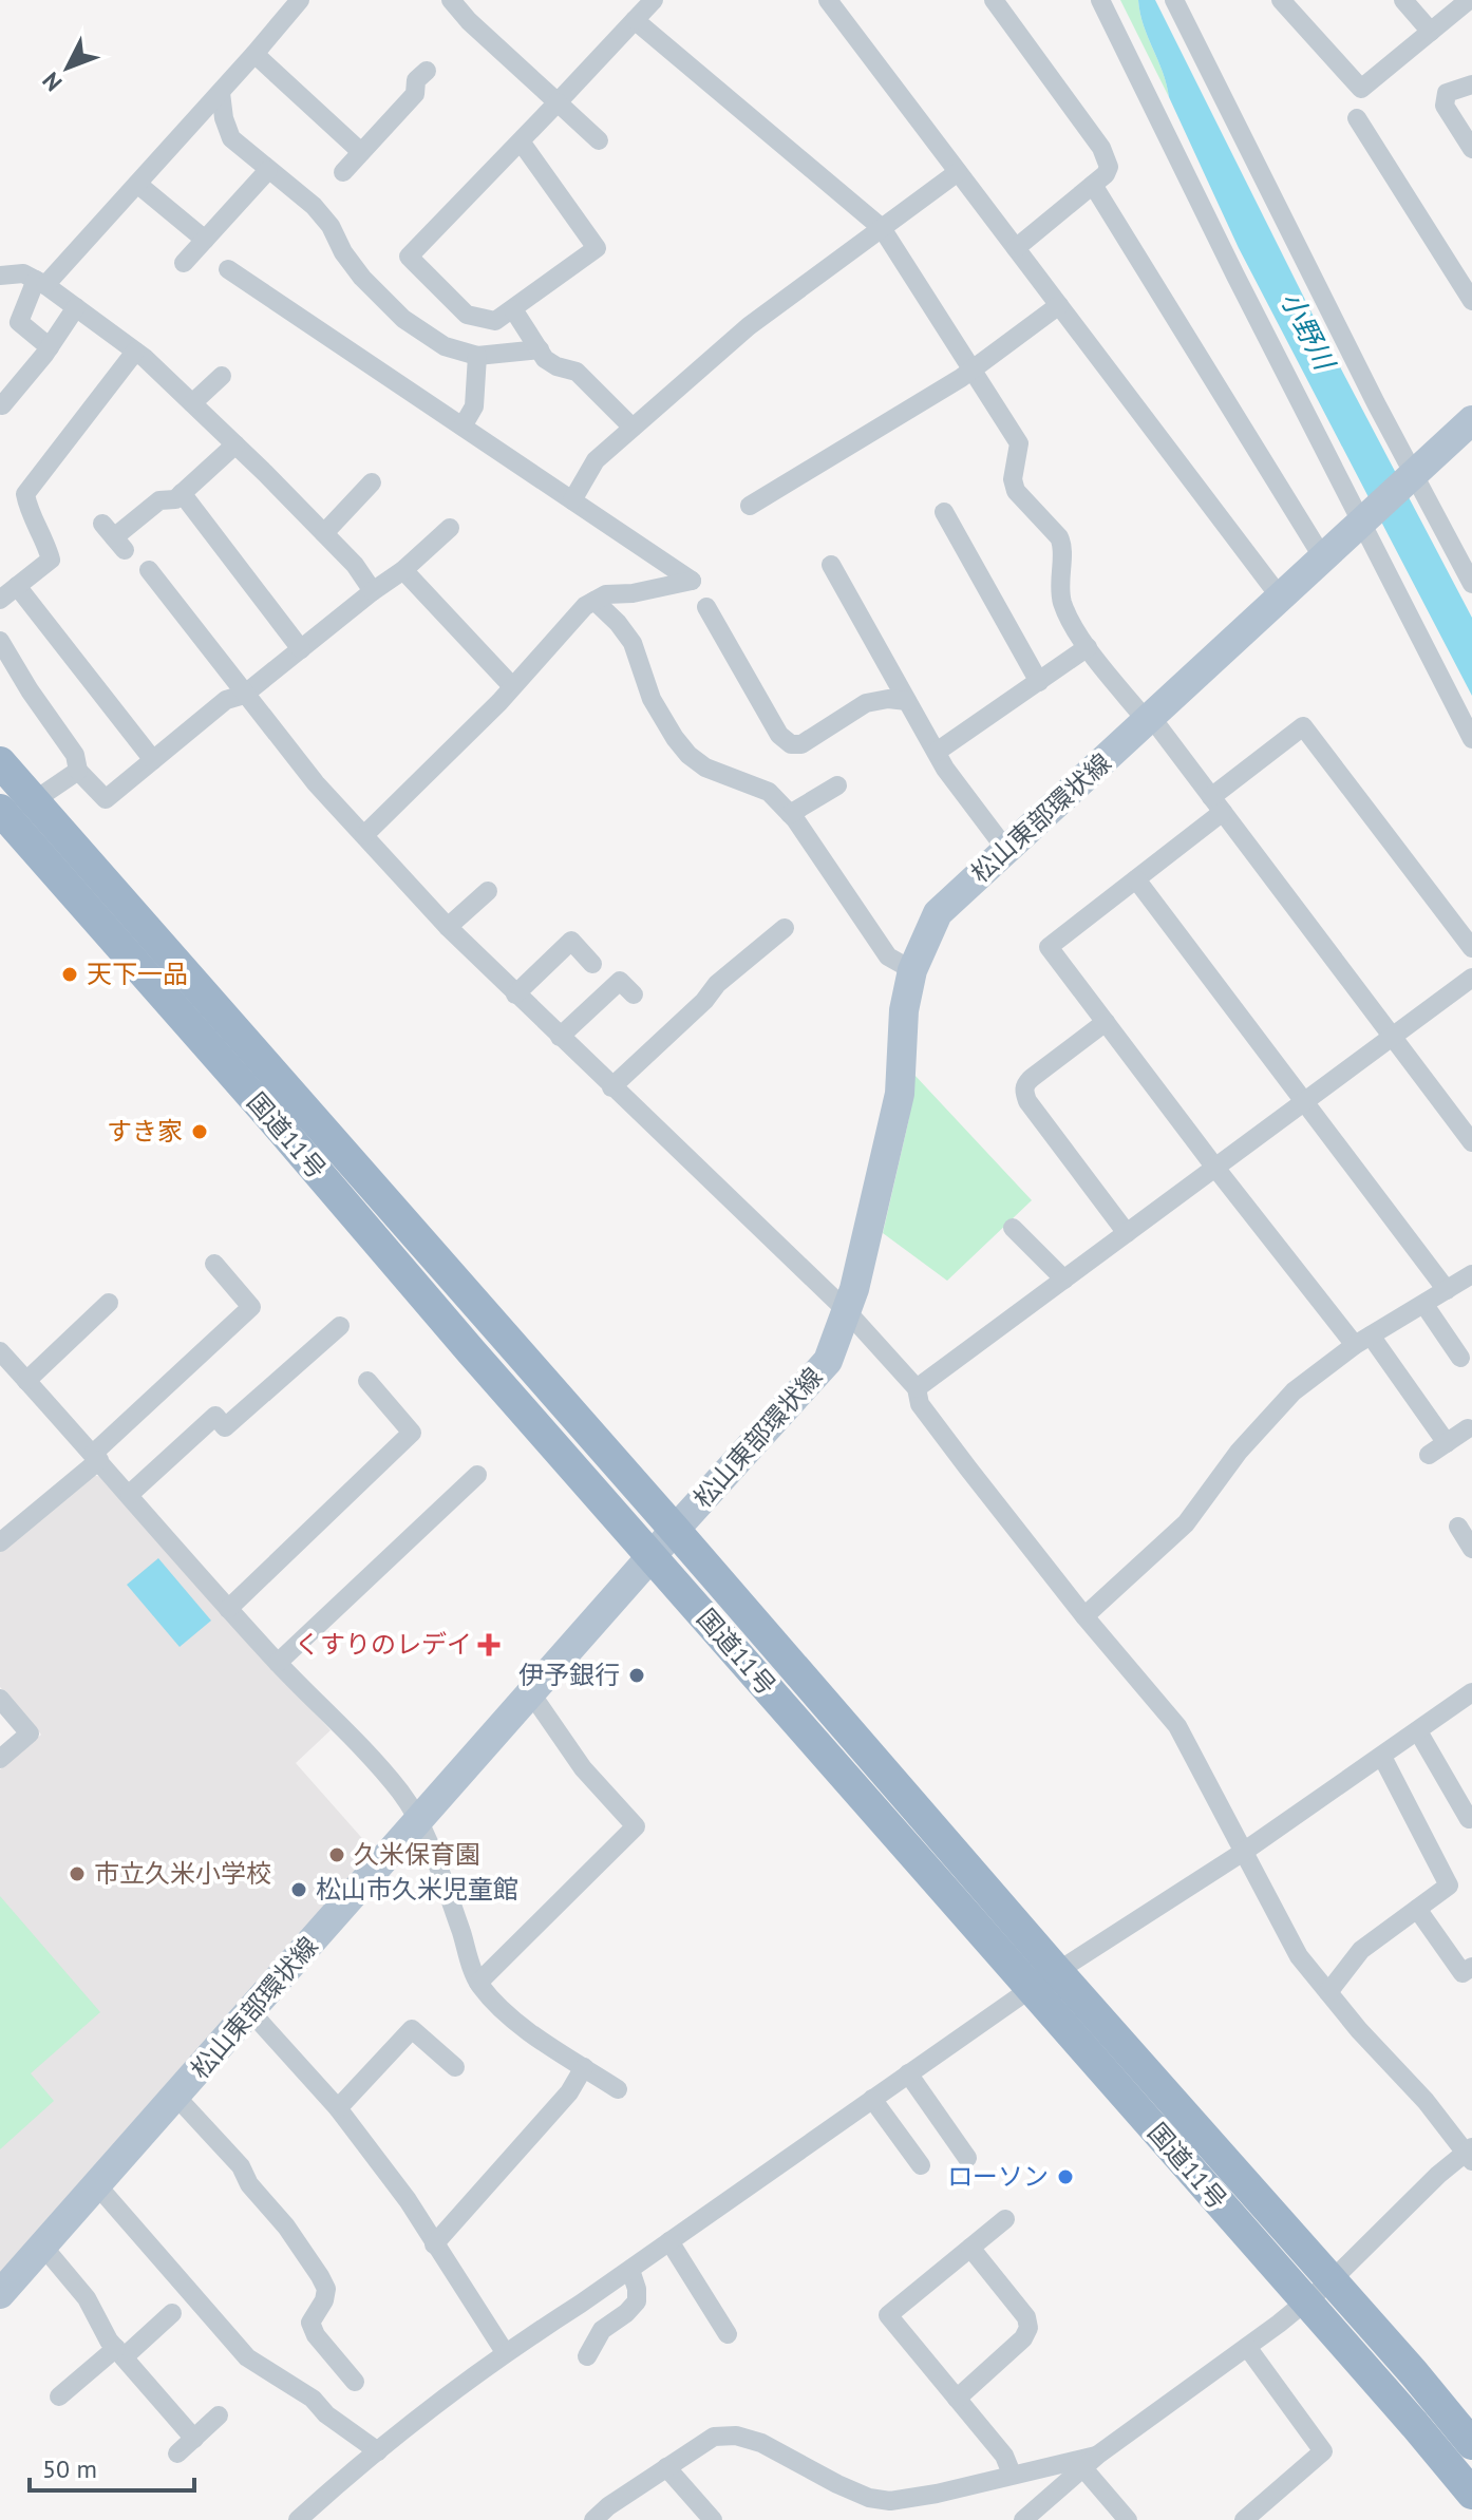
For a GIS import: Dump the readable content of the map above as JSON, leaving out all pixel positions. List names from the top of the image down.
{
  "streets": {
    "highway": ["国道11号"],
    "main road": ["松山東部環状線"]
  },
  "crossings": [
    ["松山東部環状線", "国道11号"]
  ],
  "water": ["小野川"],
  "places": {
    "other": [
      "天下一品",
      "すき家",
      "伊予銀行",
      "久米保育園",
      "市立久米小学校",
      "松山市久米児童館",
      "ローソン"
    ],
    "health": ["くすりのレデイ"]
  },
  "scale_bar": "50 m",
  "north": "bottom left"
}
